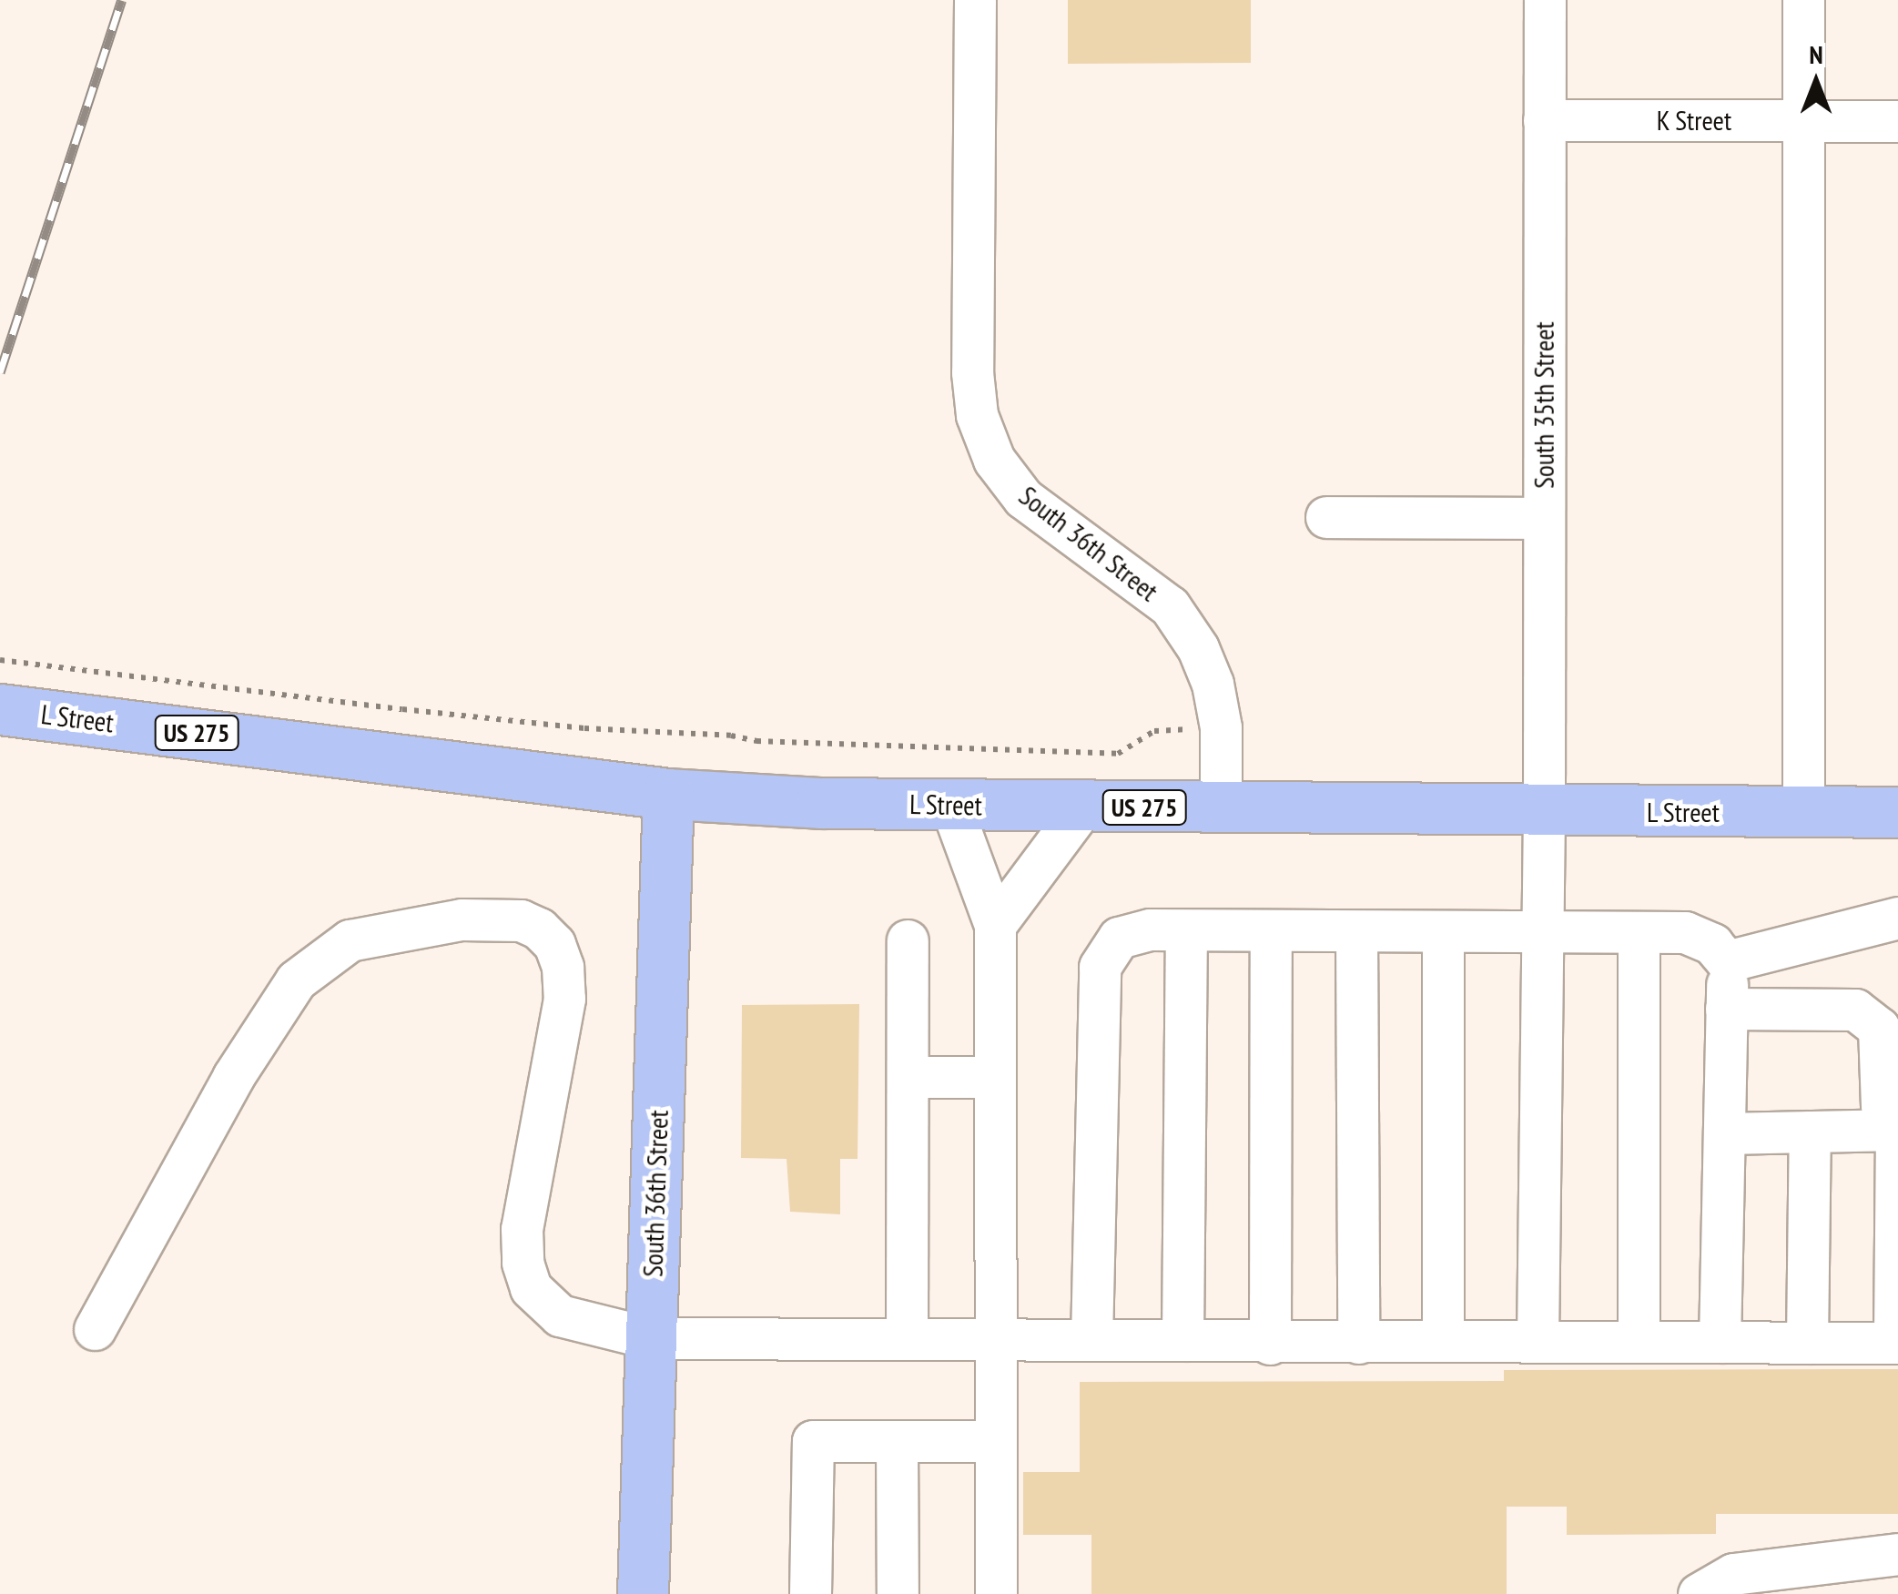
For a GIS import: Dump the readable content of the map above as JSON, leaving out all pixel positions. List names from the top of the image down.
{
  "streets": {
    "main road": ["South 36th Street", "L Street", "US 275"],
    "street": ["K Street", "South 35th Street"]
  },
  "crossings": [
    ["K Street", "South 35th Street"],
    ["South 35th Street", "L Street"],
    ["South 36th Street", "L Street"]
  ],
  "north": "top"
}
